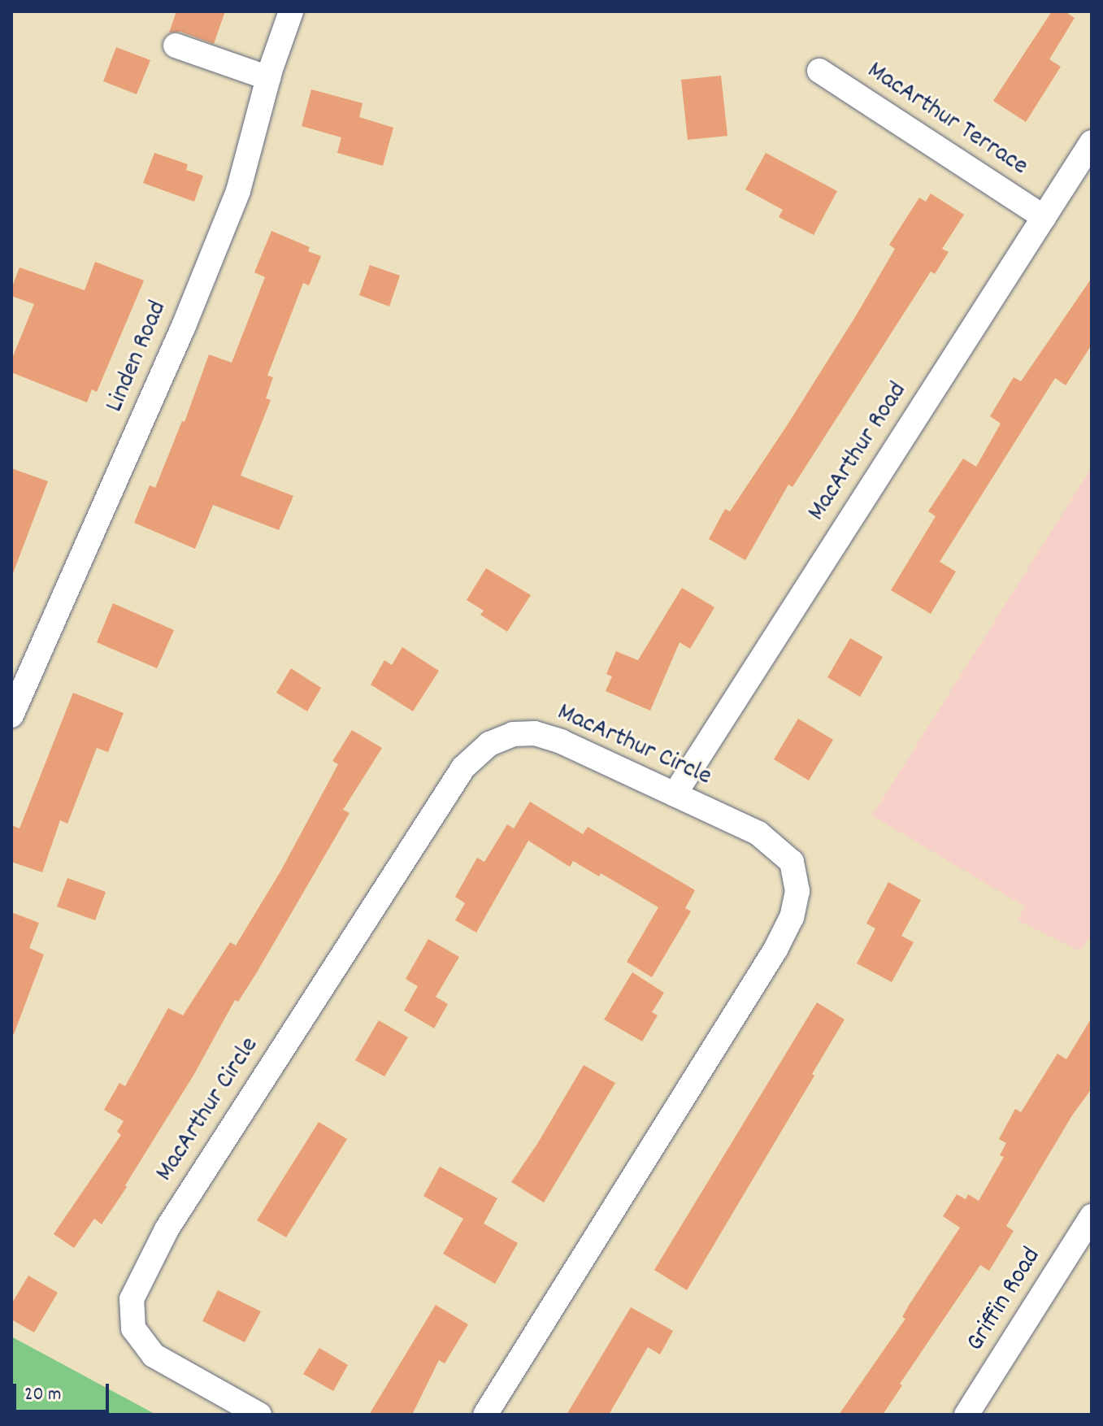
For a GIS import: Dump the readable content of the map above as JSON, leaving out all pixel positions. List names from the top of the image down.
{
  "streets": {
    "street": [
      "MacArthur Terrace",
      "Linden Road",
      "MacArthur Road",
      "MacArthur Circle",
      "Griffin Road"
    ]
  },
  "crossings": [
    ["MacArthur Terrace", "MacArthur Road"],
    ["MacArthur Road", "MacArthur Circle"]
  ],
  "scale_bar": "20 m"
}
